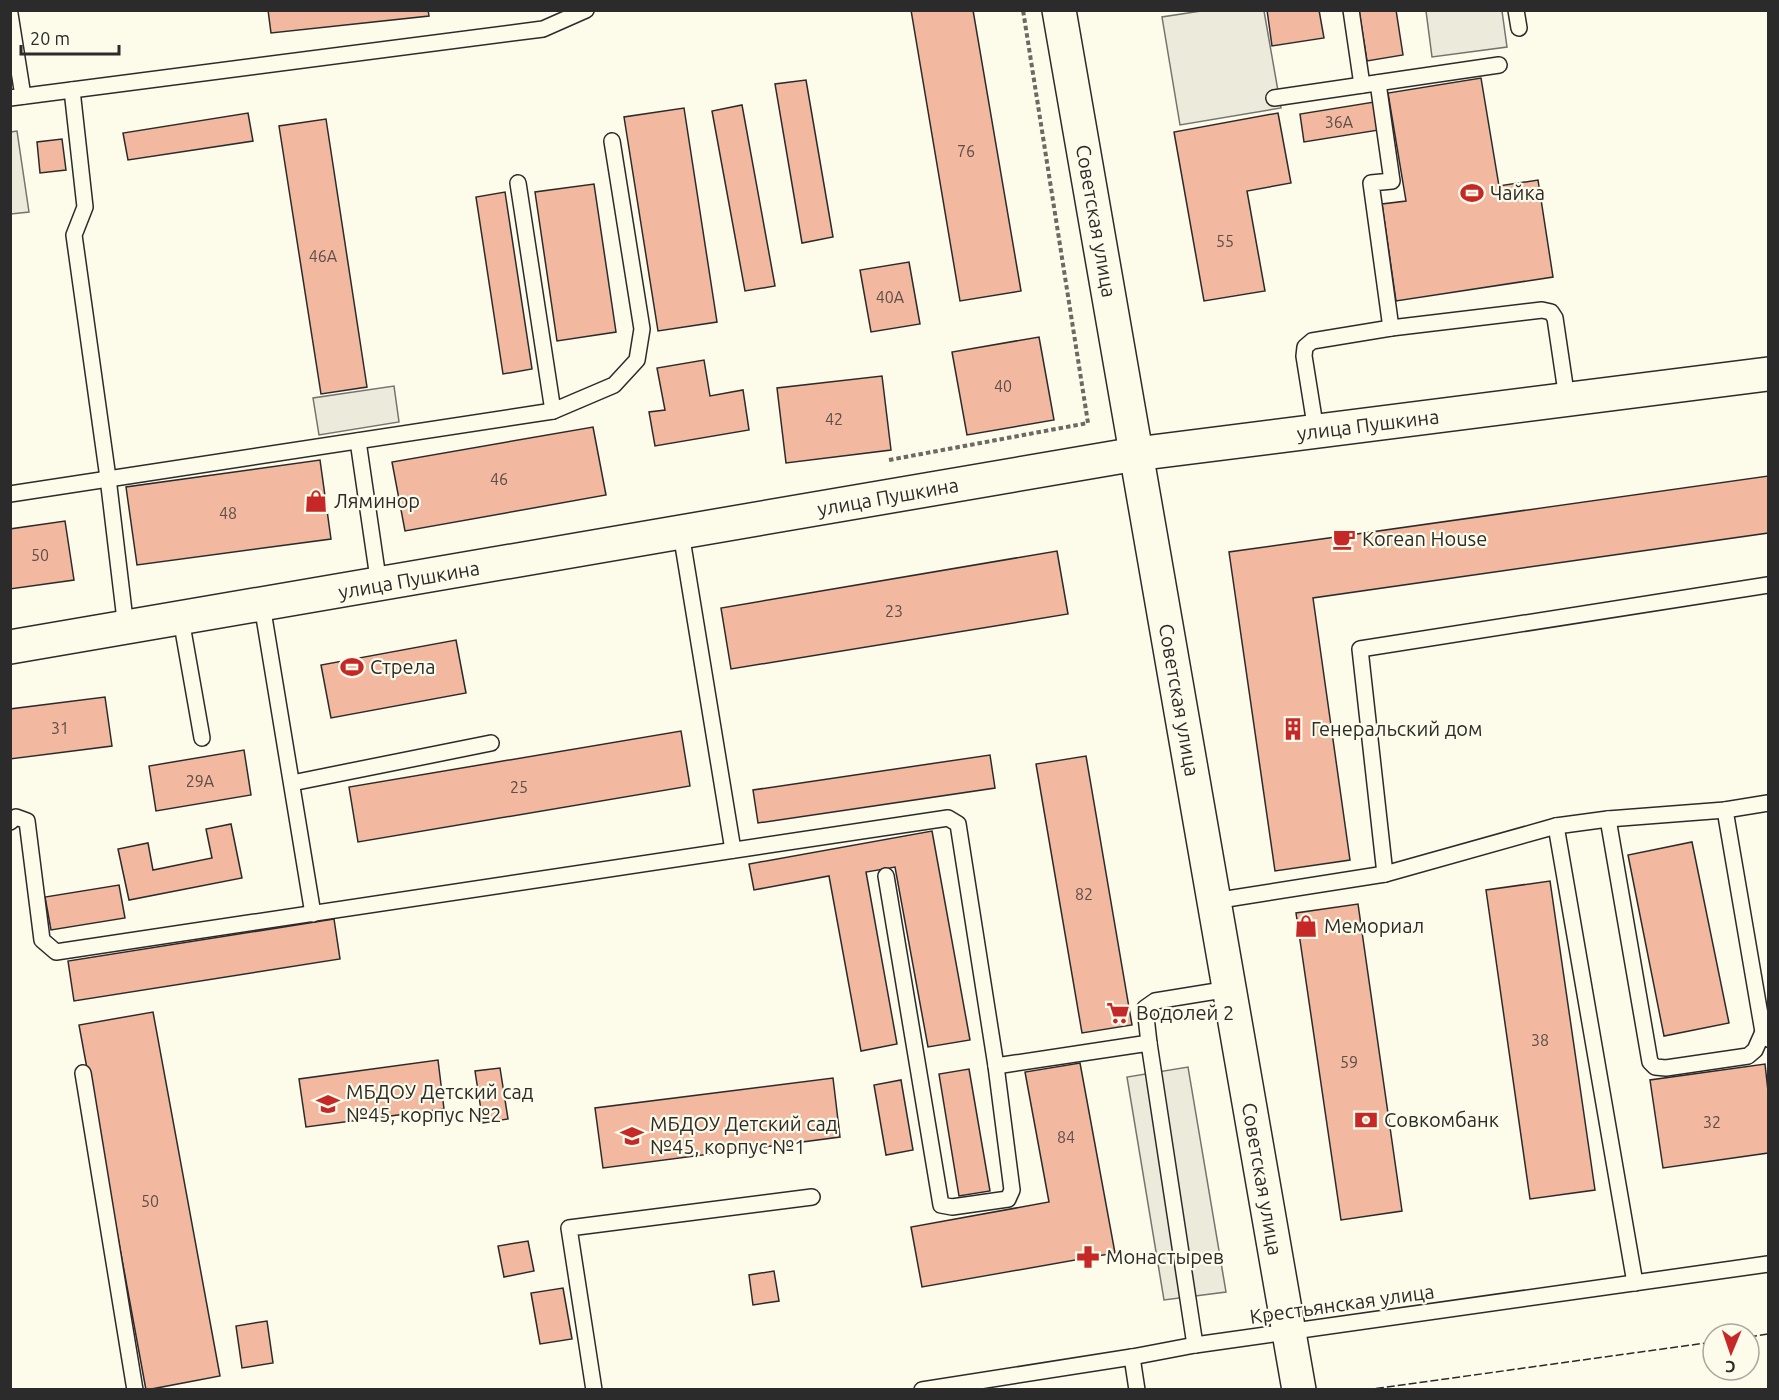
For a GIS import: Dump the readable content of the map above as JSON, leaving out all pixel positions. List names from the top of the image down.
{
  "streets": {
    "main road": ["Советская улица", "улица Пушкина"],
    "lane": ["Крестьянская улица"]
  },
  "crossings": [
    ["Советская улица", "улица Пушкина"],
    ["Советская улица", "Крестьянская улица"]
  ],
  "places": {
    "sports": ["Чайка", "Стрела"],
    "shop": ["Ляминор", "Мемориал"],
    "cafe": ["Korean House"],
    "building": ["Генеральский дом"],
    "supermarket": ["Водолей 2"],
    "school or university": ["МБДОУ Детский сад №45, корпус №2", "МБДОУ Детский сад №45, корпус №1"],
    "bank": ["Совкомбанк"],
    "pharmacy": ["Монастырев"]
  },
  "house_numbers": [
    "36А",
    "76",
    "55",
    "46А",
    "40А",
    "40",
    "42",
    "46",
    "48",
    "50",
    "23",
    "31",
    "29А",
    "25",
    "82",
    "38",
    "59",
    "32",
    "84",
    "50"
  ],
  "scale_bar": "20 m",
  "north": "bottom"
}
